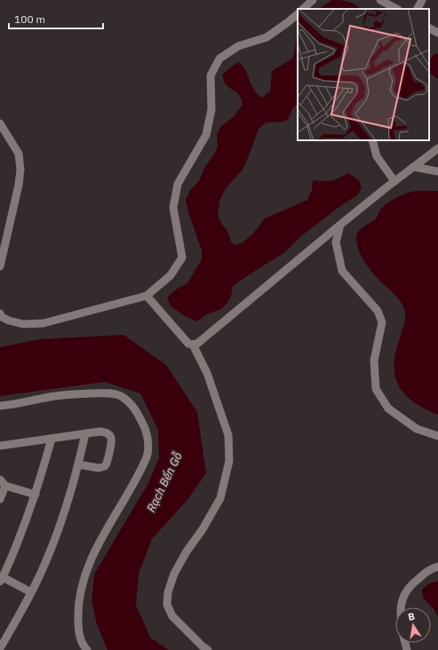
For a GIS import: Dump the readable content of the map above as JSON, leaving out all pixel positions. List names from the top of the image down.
{
  "water": ["Rạch Bến Gỗ"],
  "scale_bar": "100 m",
  "north": "top"
}
